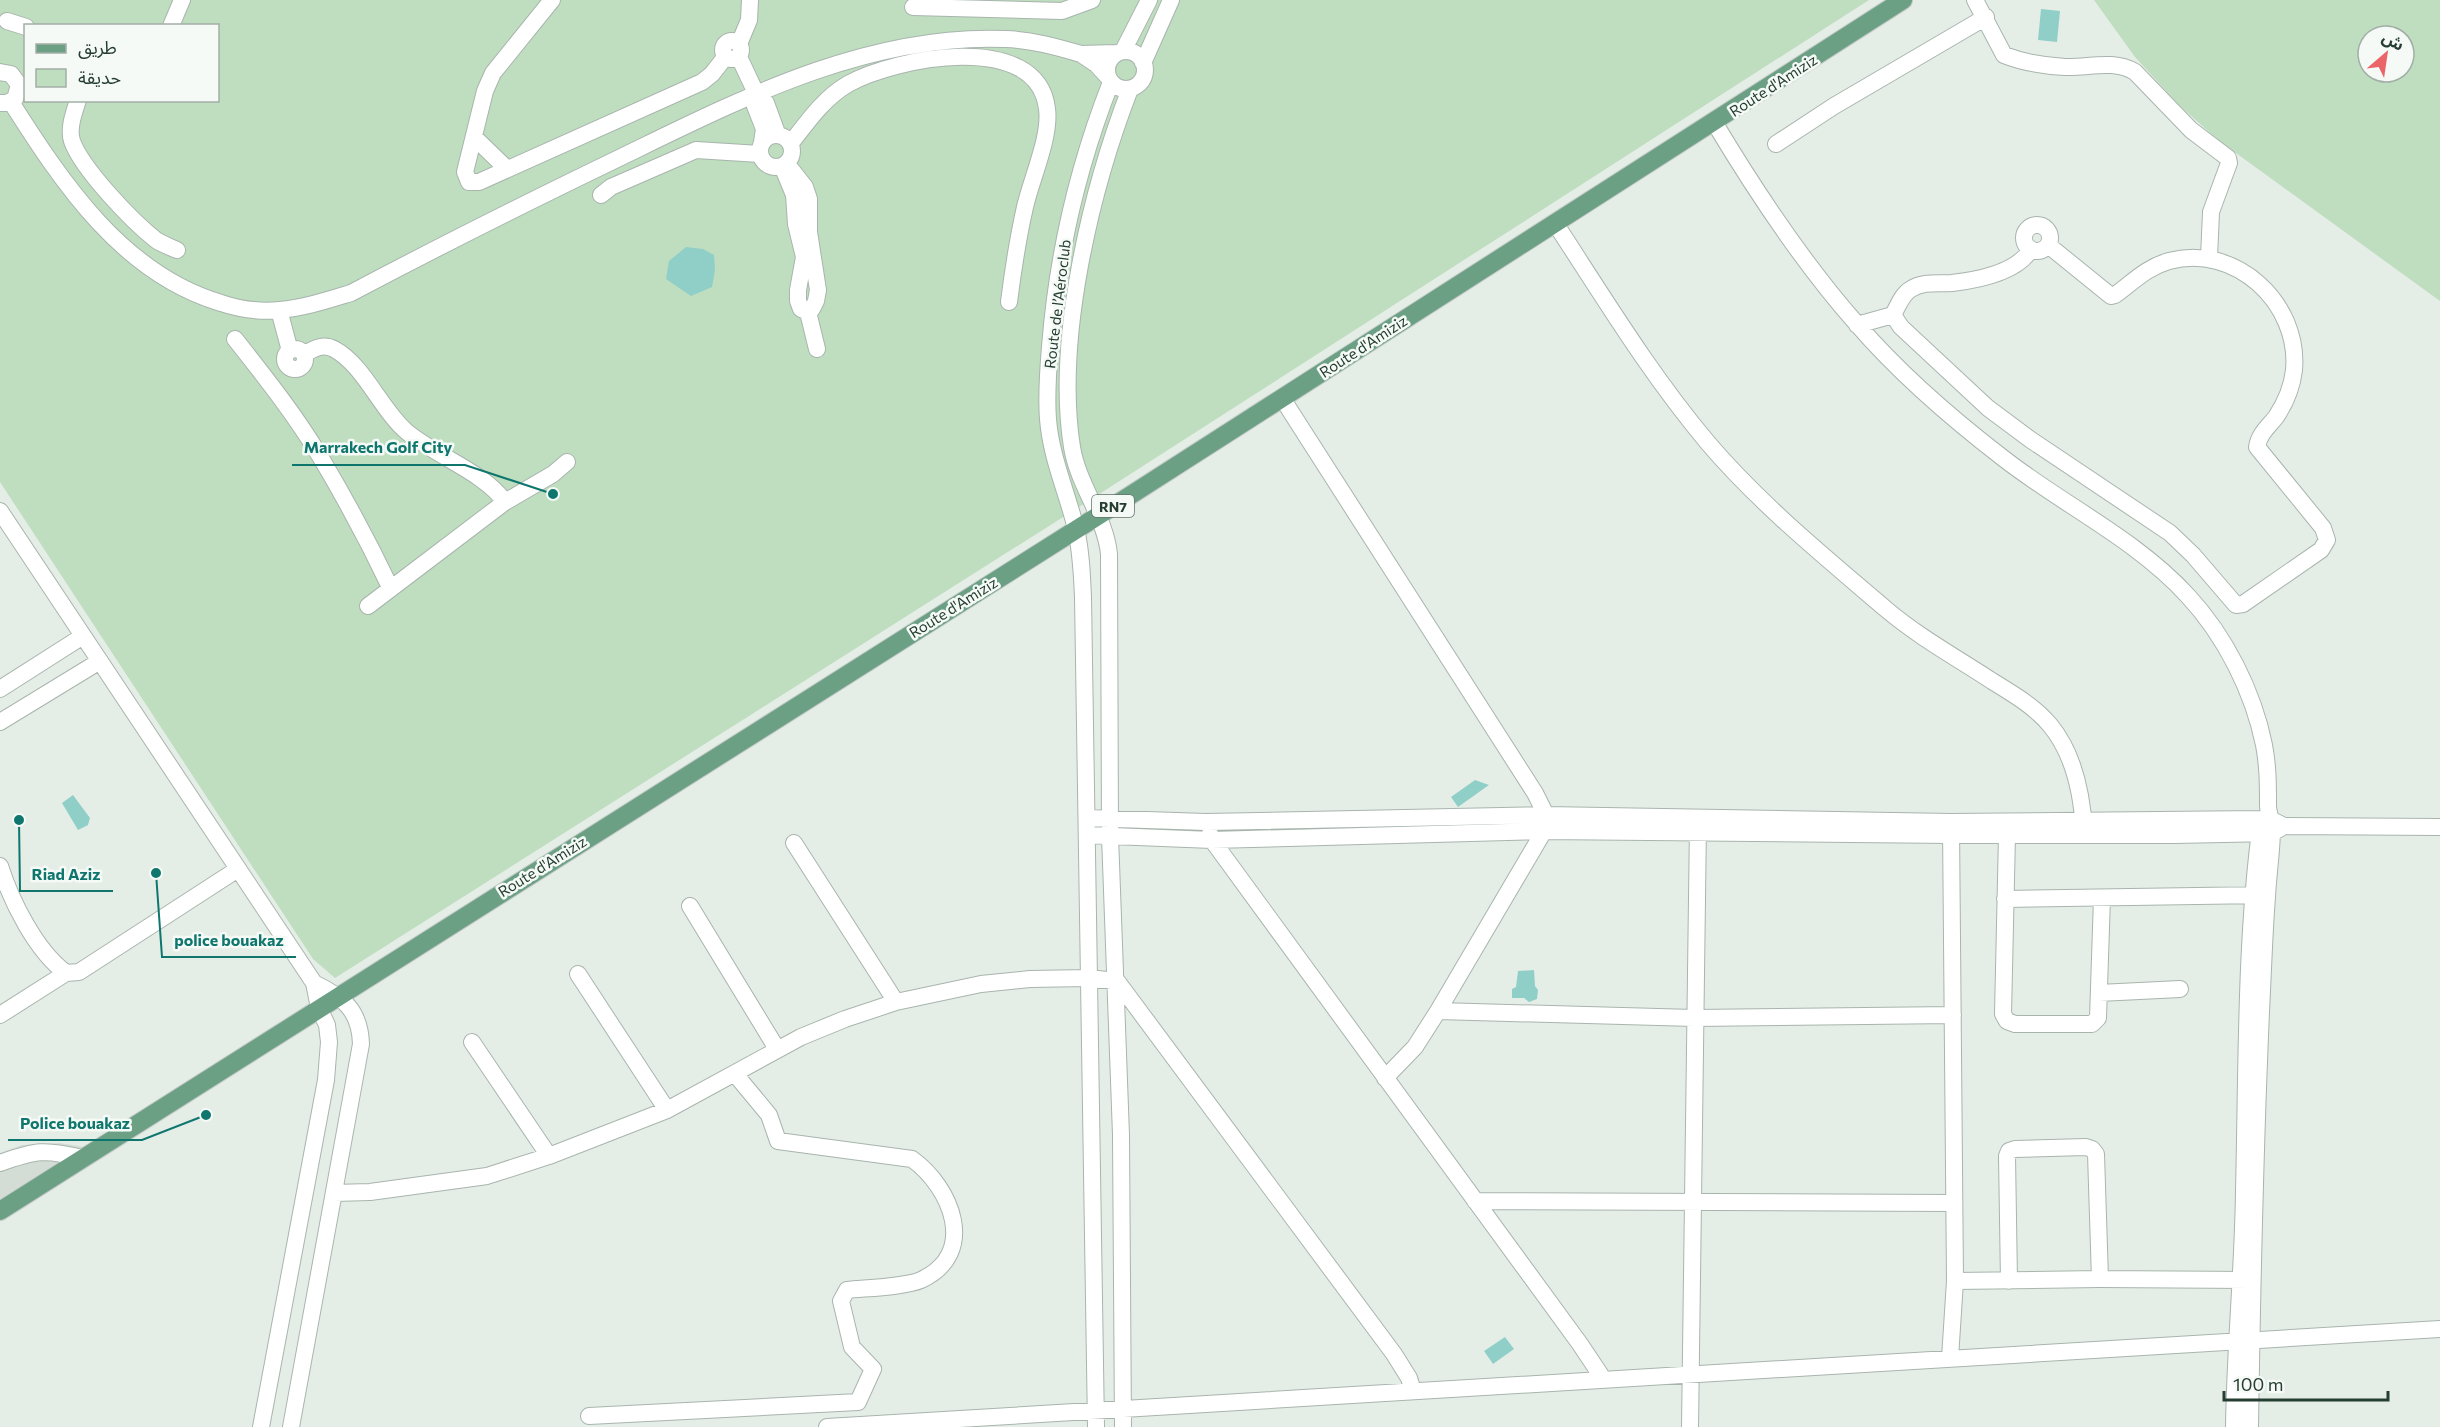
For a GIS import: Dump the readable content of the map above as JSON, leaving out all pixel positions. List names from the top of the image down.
{
  "streets": {
    "main road": ["Route d'Amiziz", "RN7"],
    "street": ["Route de l’Aéroclub"]
  },
  "crossings": [
    ["Route d'Amiziz", "Route de l’Aéroclub"]
  ],
  "places": [
    "Marrakech Golf City",
    "Riad Aziz",
    "police bouakaz",
    "Police bouakaz"
  ],
  "legend": ["طريق", "حديقة"],
  "scale_bar": "100 m",
  "north": "top right"
}
